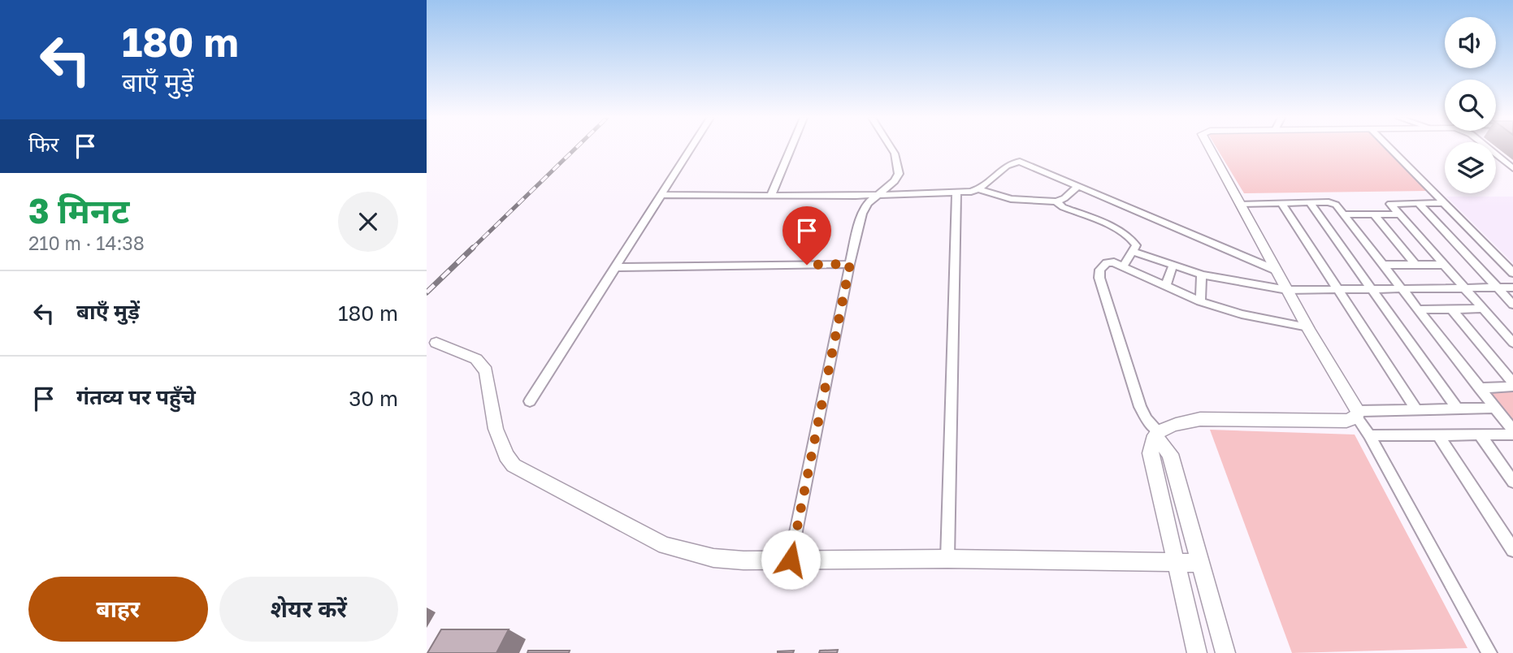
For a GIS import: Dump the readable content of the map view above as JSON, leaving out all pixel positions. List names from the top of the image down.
{
  "page": {
    "turn": ["180 m", "बाएँ मुड़ें"],
    "then": "फिर",
    "heading": ["3 मिनट", "210 m · 14:38"],
    "list": [
      {
        "name": "बाएँ मुड़ें",
        "value": "180 m"
      },
      {
        "name": "गंतव्य पर पहुँचे",
        "value": "30 m"
      }
    ],
    "buttons": ["बाहर", "शेयर करें"]
  }
}
